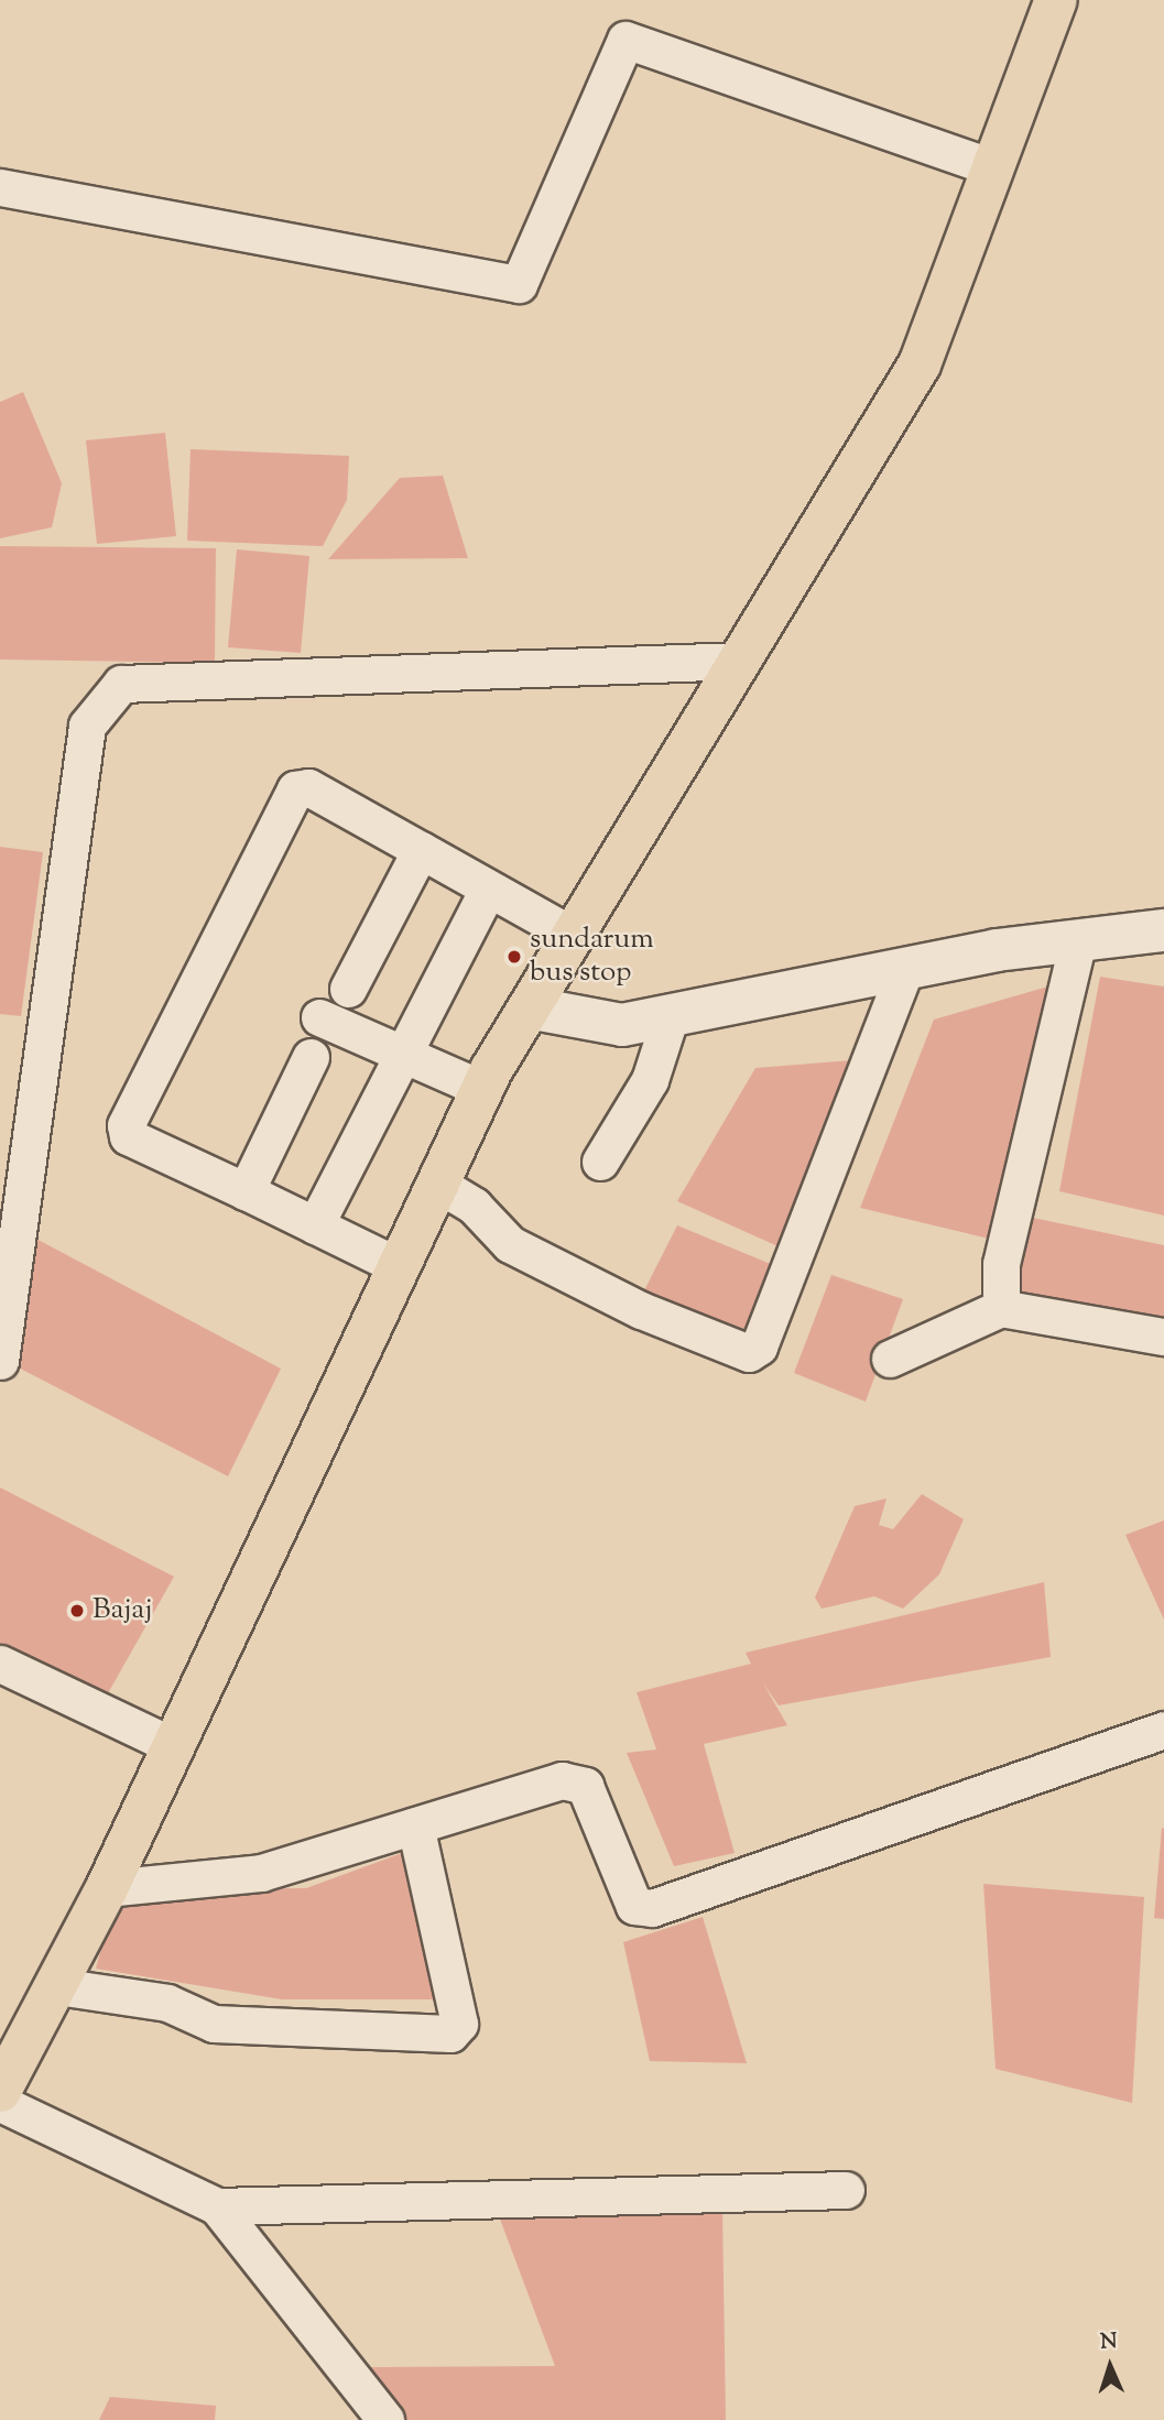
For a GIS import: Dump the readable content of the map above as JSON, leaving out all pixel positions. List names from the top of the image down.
{
  "places": ["sundarum bus stop", "Bajaj"],
  "north": "top"
}
